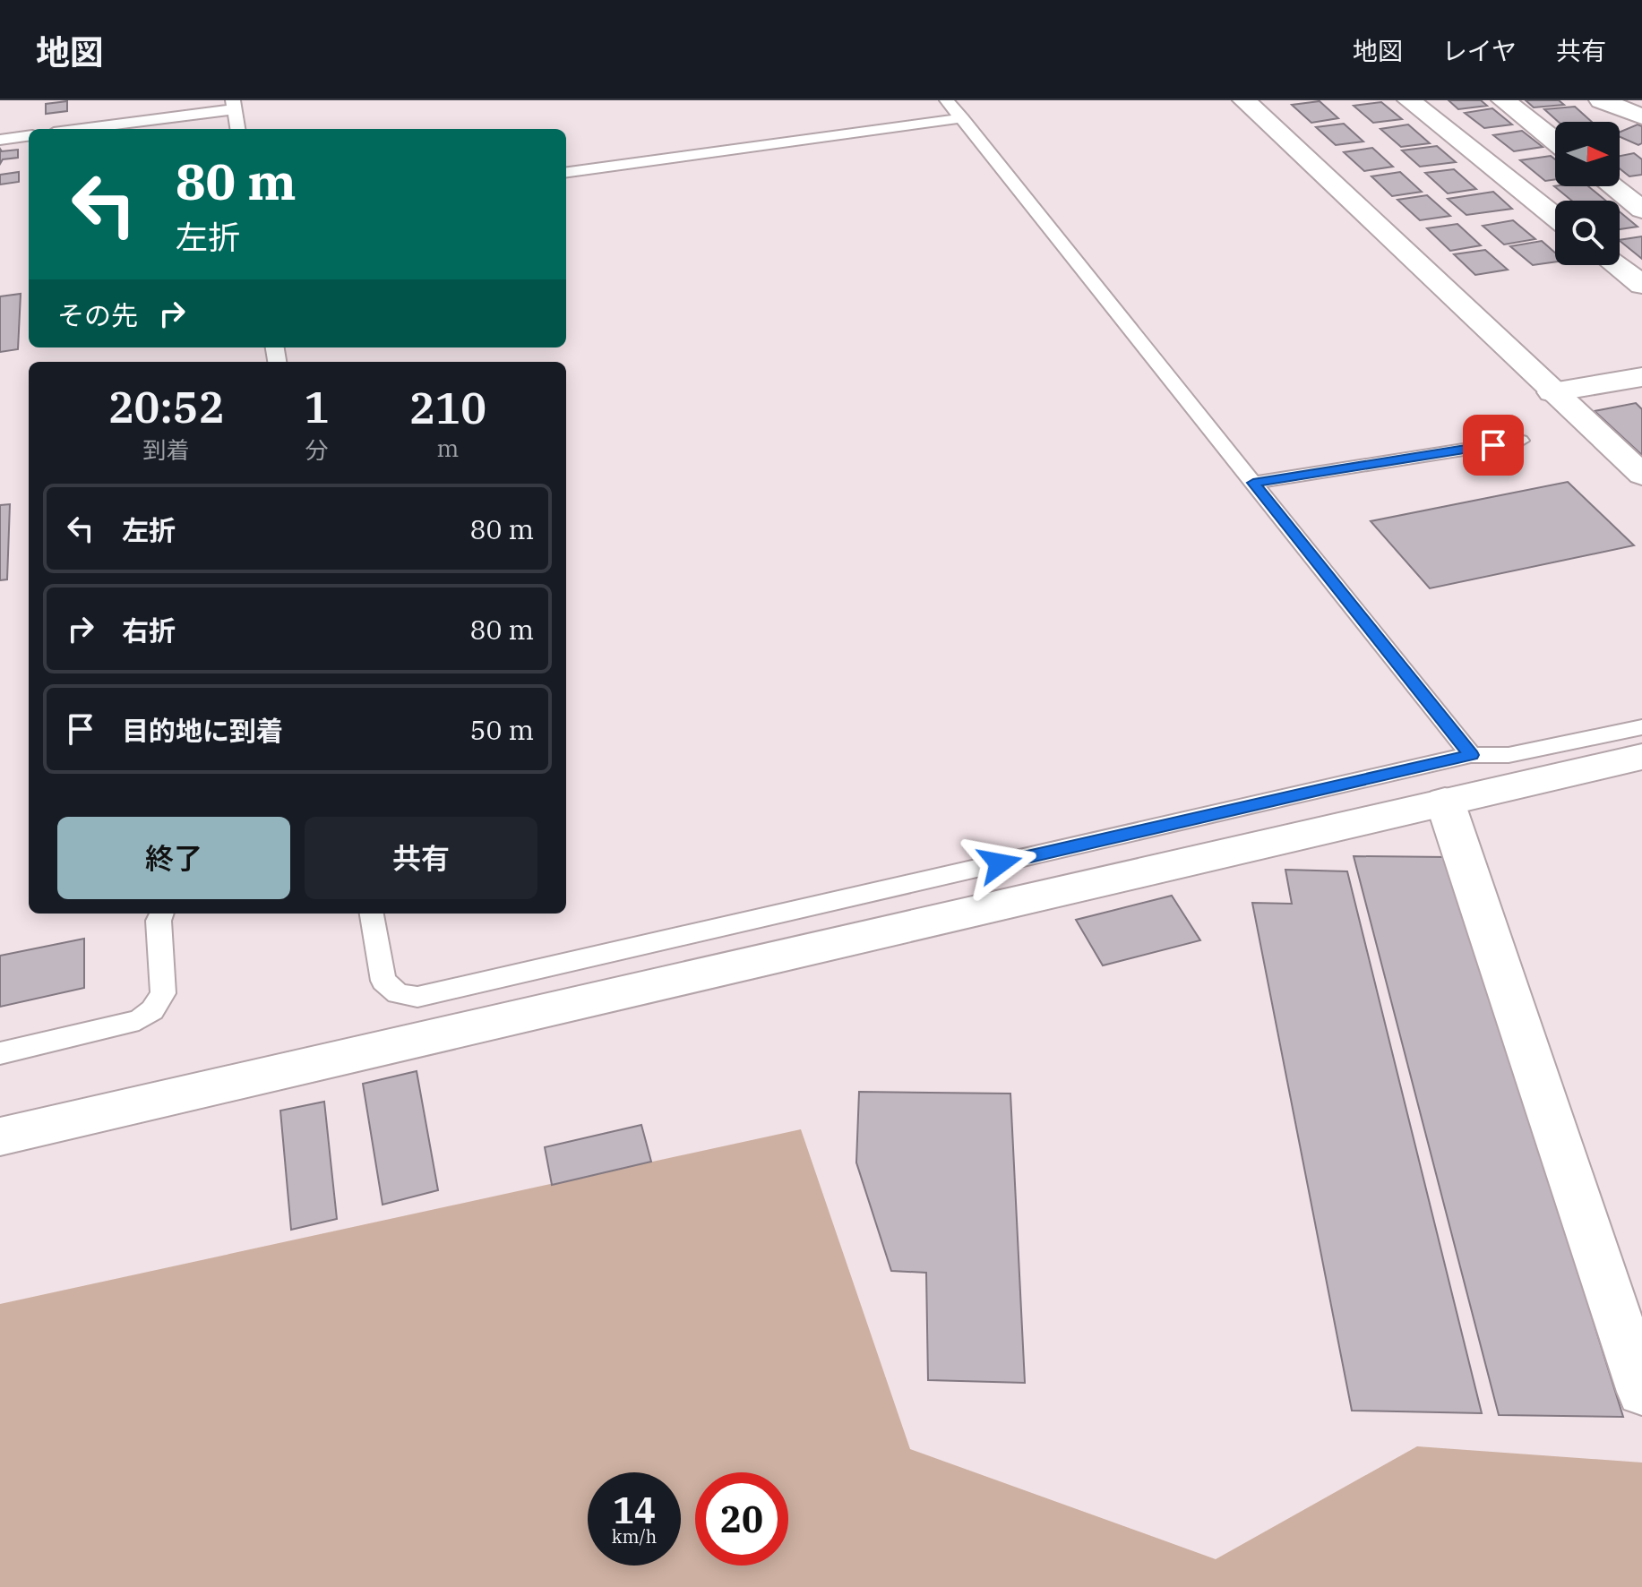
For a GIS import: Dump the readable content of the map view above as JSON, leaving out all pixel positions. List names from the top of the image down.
{
  "north": "right",
  "page": {
    "header": "地図",
    "nav": ["地図", "レイヤ", "共有"],
    "turn": ["80 m", "左折"],
    "then": "その先",
    "eta": [
      "20:52",
      "到着",
      "1",
      "分",
      "210",
      "m"
    ],
    "list": [
      {
        "name": "左折",
        "value": "80 m"
      },
      {
        "name": "右折",
        "value": "80 m"
      },
      {
        "name": "目的地に到着",
        "value": "50 m"
      }
    ],
    "buttons": ["終了", "共有"],
    "speed": "14 km/h",
    "limit": "20"
  }
}
